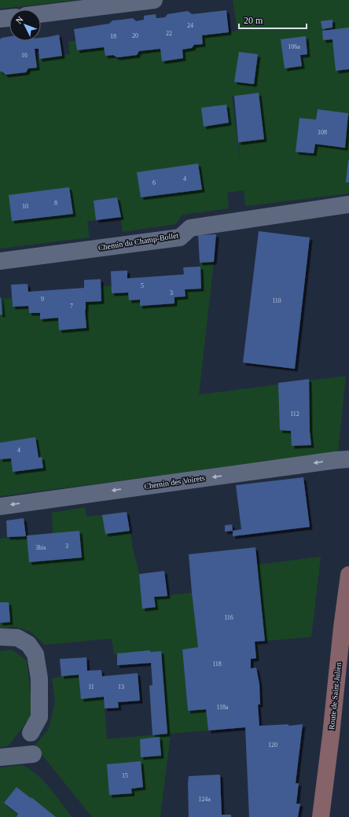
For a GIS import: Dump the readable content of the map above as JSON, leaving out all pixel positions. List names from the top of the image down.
{
  "streets": {
    "main road": ["Route de Saint-Julien"],
    "street": ["Chemin du Champ-Bollet", "Chemin des Voirets"]
  },
  "one_way": ["Chemin des Voirets"],
  "house_numbers": [
    "24",
    "22",
    "20",
    "18",
    "106a",
    "16",
    "108",
    "4",
    "6",
    "8",
    "10",
    "5",
    "3",
    "9",
    "110",
    "7",
    "112",
    "4",
    "3",
    "3bis",
    "116",
    "118",
    "11",
    "13",
    "118a",
    "120",
    "15",
    "124a"
  ],
  "scale_bar": "20 m",
  "north": "top left"
}
